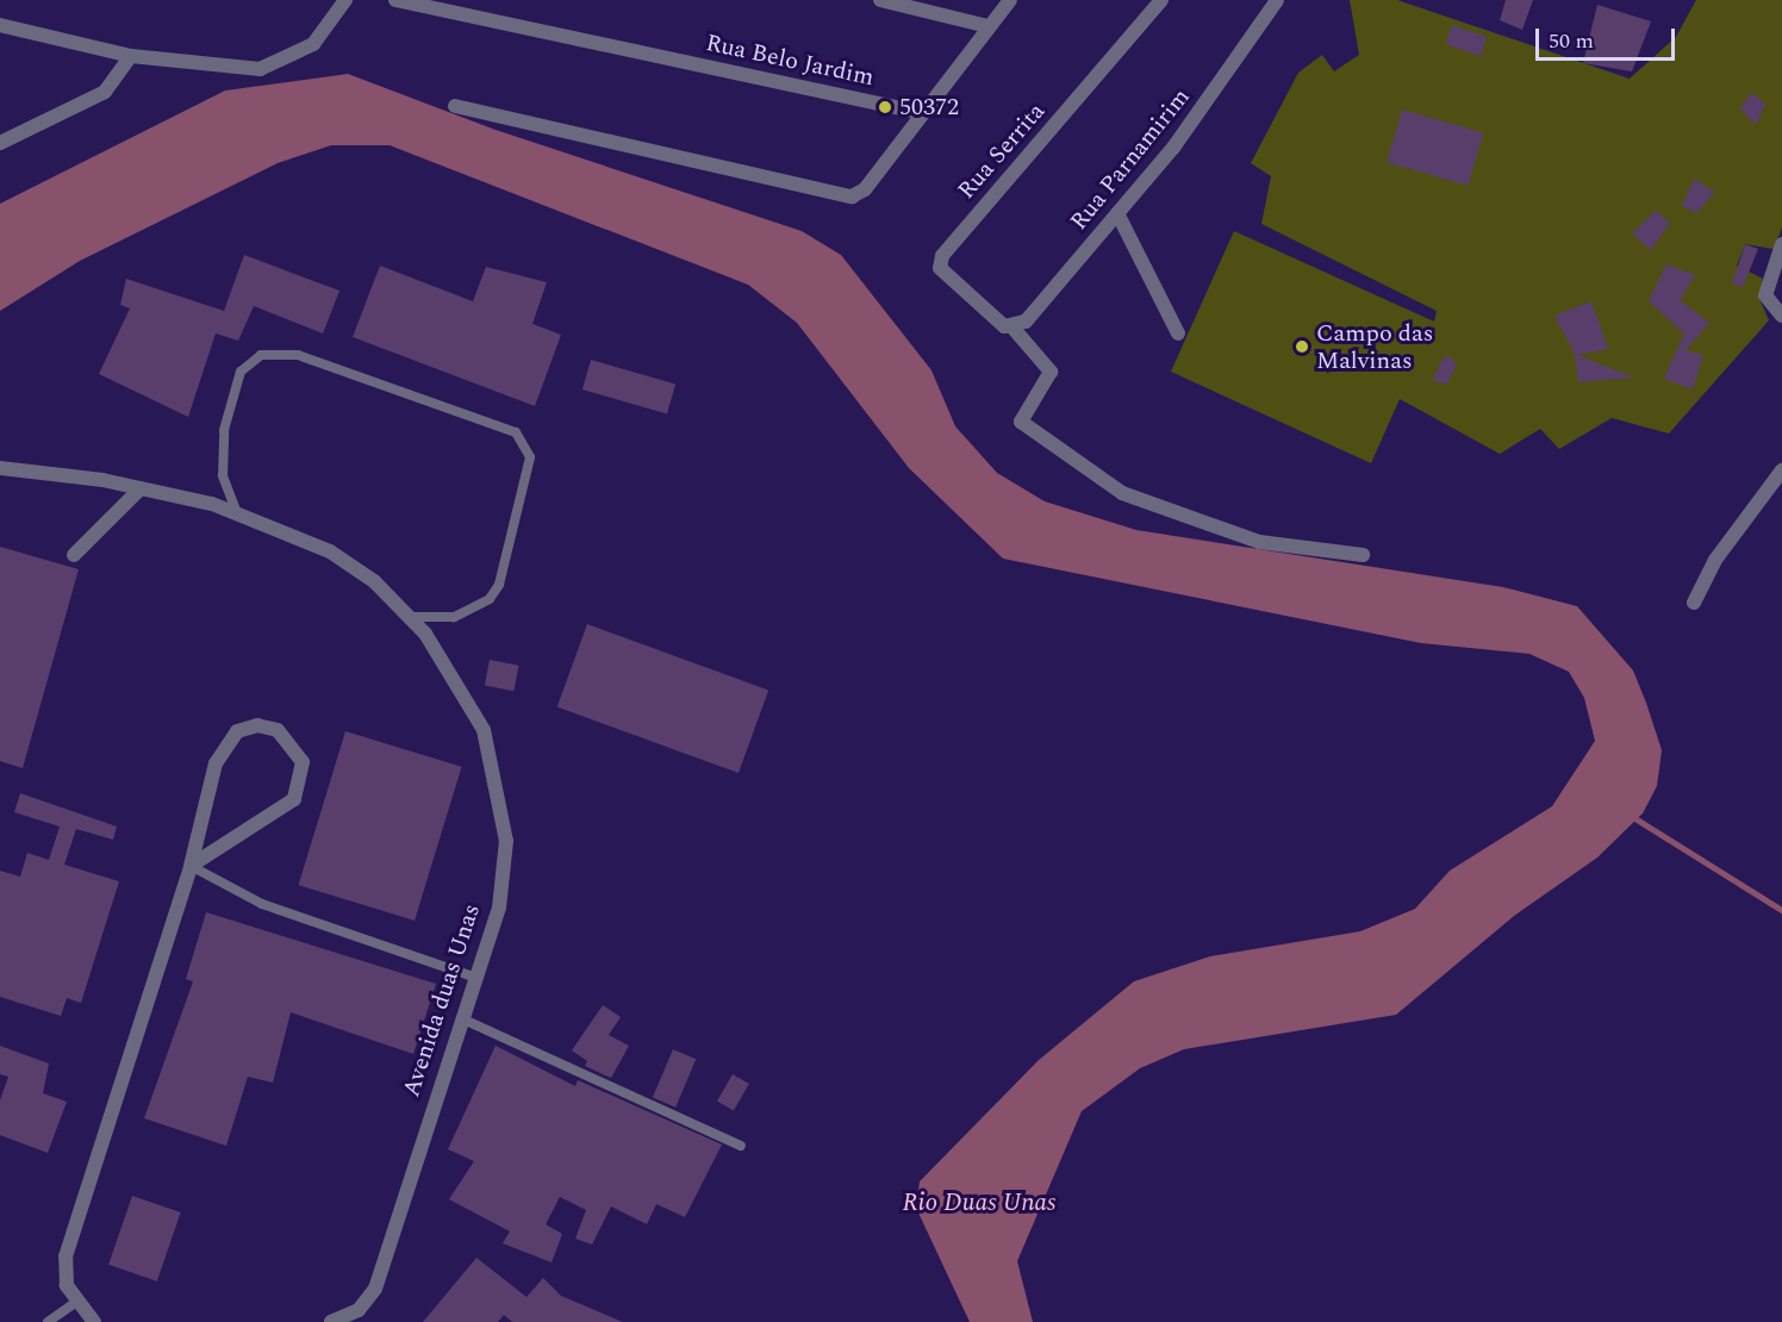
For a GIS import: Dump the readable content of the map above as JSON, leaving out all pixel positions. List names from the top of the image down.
{
  "streets": {
    "street": [
      "Rua Belo Jardim",
      "Rua Serrita",
      "Rua Parnamirim",
      "Avenida duas Unas"
    ]
  },
  "crossings": [
    ["Rua Serrita", "Rua Parnamirim"]
  ],
  "water": ["Rio Duas Unas"],
  "places": ["50372", "Campo das Malvinas"],
  "scale_bar": "50 m"
}
